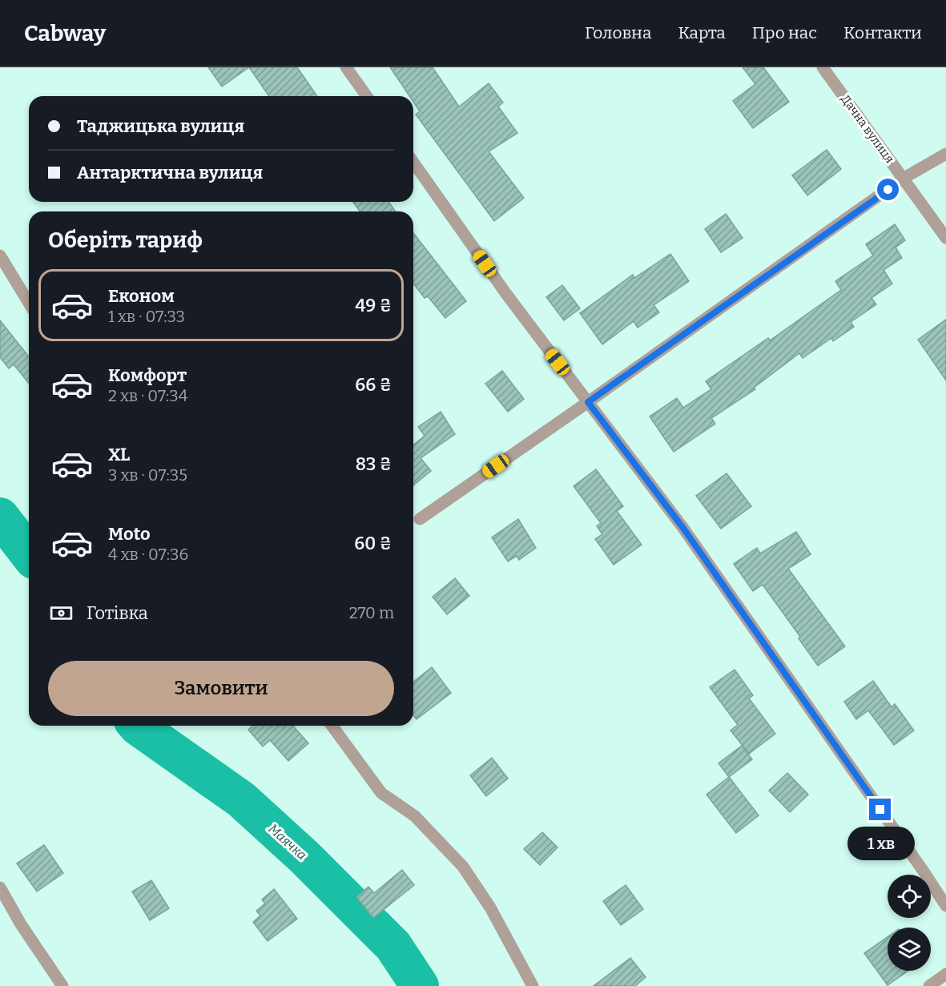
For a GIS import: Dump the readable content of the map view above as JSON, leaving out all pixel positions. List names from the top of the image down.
{
  "streets": {
    "street": ["Дачна вулиця"]
  },
  "water": ["Маячка"],
  "page": {
    "header": "Cabway",
    "nav": [
      "Головна",
      "Карта",
      "Про нас",
      "Контакти"
    ],
    "banner": ["Таджицька вулиця", "Антарктична вулиця"],
    "heading": "Оберіть тариф",
    "list": [
      {
        "name": "Економ",
        "note": "1 хв · 07:33",
        "value": "49 ₴"
      },
      {
        "name": "Комфорт",
        "note": "2 хв · 07:34",
        "value": "66 ₴"
      },
      {
        "name": "XL",
        "note": "3 хв · 07:35",
        "value": "83 ₴"
      },
      {
        "name": "Moto",
        "note": "4 хв · 07:36",
        "value": "60 ₴"
      }
    ],
    "pay": ["Готівка", "270 m"],
    "buttons": "Замовити",
    "bubble": "1 хв"
  }
}
